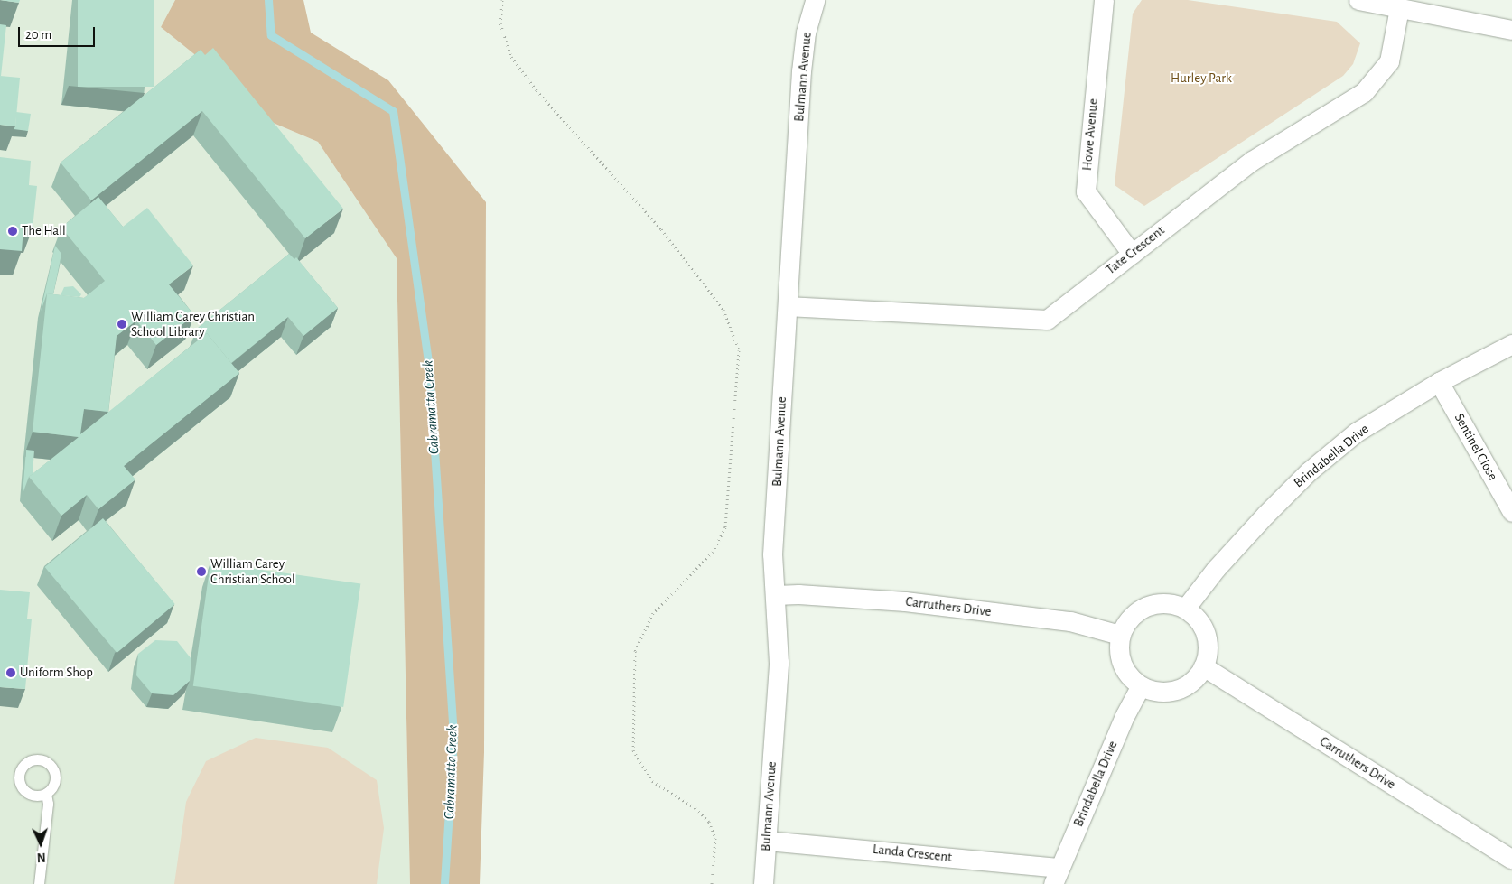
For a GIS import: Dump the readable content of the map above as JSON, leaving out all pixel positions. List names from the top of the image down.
{
  "streets": {
    "street": [
      "Bulmann Avenue",
      "Howe Avenue",
      "Tate Crescent",
      "Sentinel Close",
      "Brindabella Drive",
      "Carruthers Drive",
      "Landa Crescent"
    ]
  },
  "crossings": [
    ["Bulmann Avenue", "Tate Crescent"],
    ["Bulmann Avenue", "Carruthers Drive"],
    ["Bulmann Avenue", "Landa Crescent"],
    ["Howe Avenue", "Tate Crescent"],
    ["Sentinel Close", "Brindabella Drive"],
    ["Brindabella Drive", "Carruthers Drive"],
    ["Brindabella Drive", "Landa Crescent"]
  ],
  "water": ["Cabramatta Creek"],
  "parks": ["Hurley Park"],
  "places": [
    "The Hall",
    "William Carey Christian School Library",
    "William Carey Christian School",
    "Uniform Shop"
  ],
  "scale_bar": "20 m",
  "north": "bottom"
}
